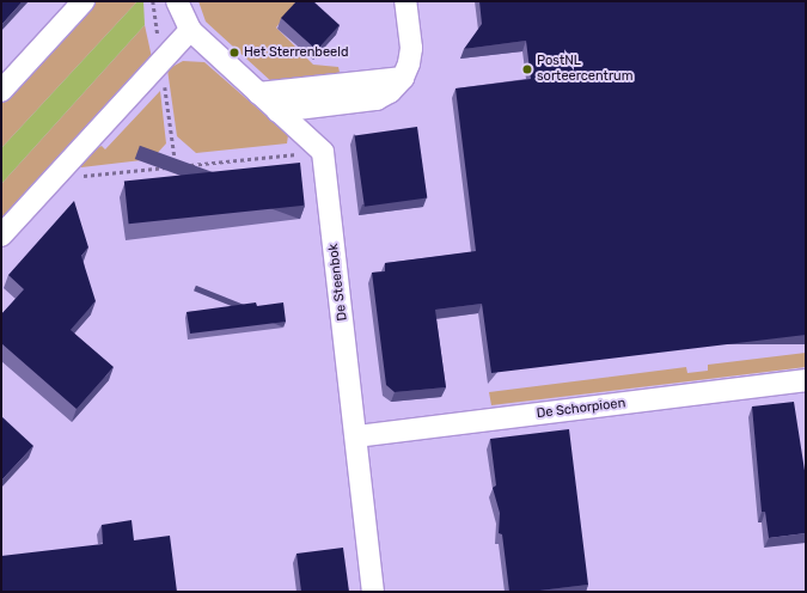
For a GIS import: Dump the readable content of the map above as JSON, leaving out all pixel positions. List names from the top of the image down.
{
  "streets": {
    "street": ["De Steenbok", "De Schorpioen"]
  },
  "crossings": [
    ["De Steenbok", "De Schorpioen"]
  ],
  "places": ["Het Sterrenbeeld", "PostNL sorteercentrum"]
}
